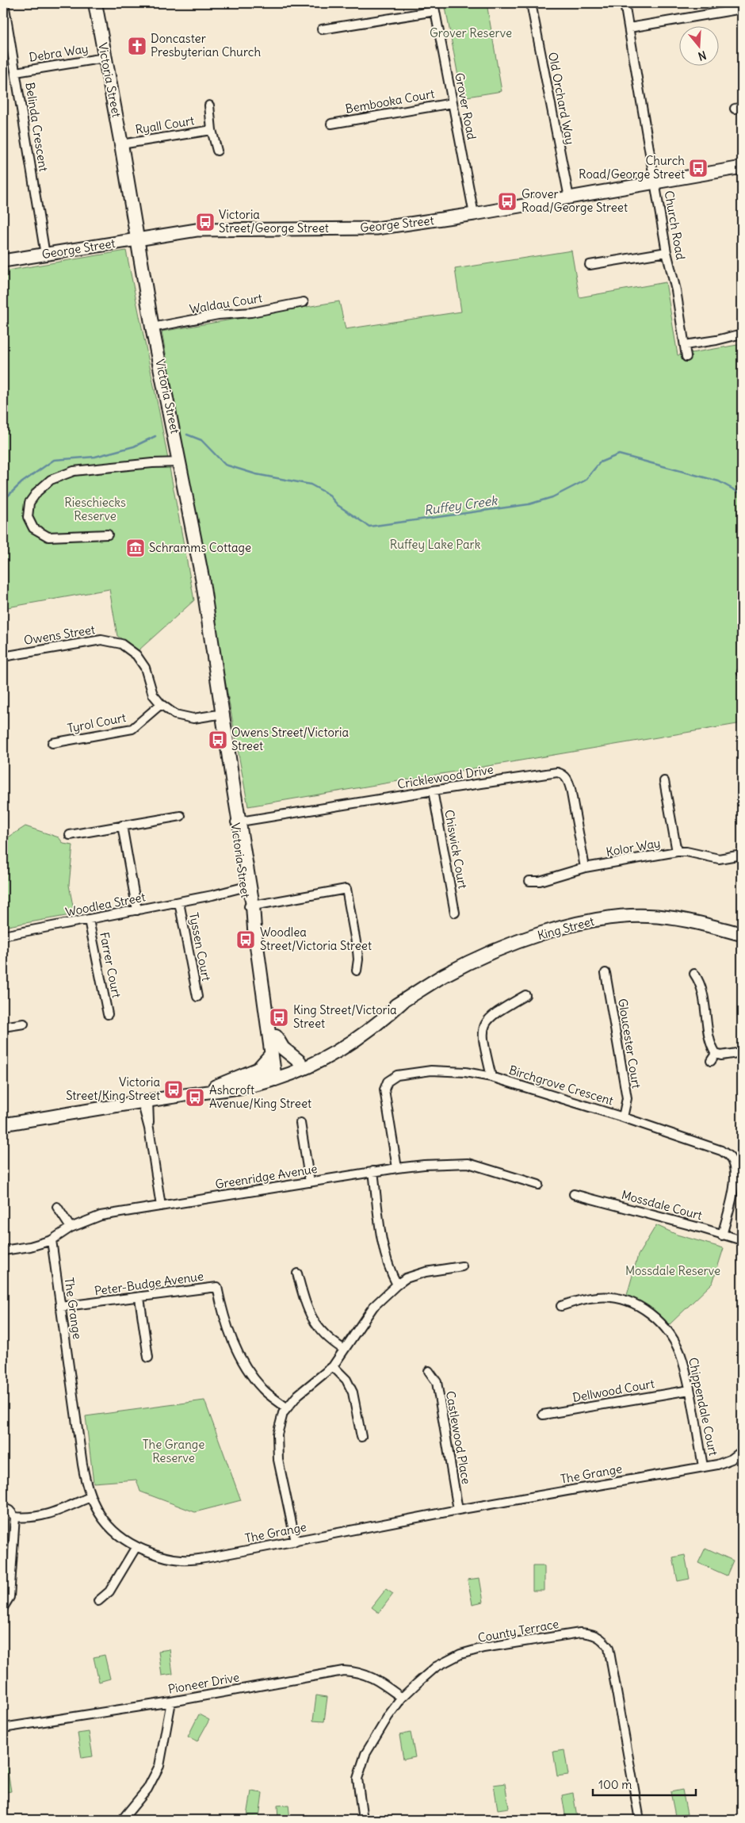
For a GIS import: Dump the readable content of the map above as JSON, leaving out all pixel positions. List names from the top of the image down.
{
  "streets": {
    "main road": ["Victoria Street", "George Street", "King Street"],
    "street": [
      "Debra Way",
      "Old Orchard Way",
      "Bembooka Court",
      "Grover Road",
      "Ryall Court",
      "Belinda Crescent",
      "Church Road",
      "Waldau Court",
      "Owens Street",
      "Tyrol Court",
      "Cricklewood Drive",
      "Kolor Way",
      "Chiswick Court",
      "Woodlea Street",
      "Tyssen Court",
      "Farrer Court",
      "Gloucester Court",
      "Birchgrove Crescent",
      "Greenridge Avenue",
      "Mossdale Court",
      "Peter-Budge Avenue",
      "The Grange",
      "Dellwood Court",
      "Chippendale Court",
      "Castlewood Place",
      "County Terrace",
      "Pioneer Drive"
    ]
  },
  "crossings": [
    ["Debra Way", "Victoria Street"],
    ["Debra Way", "Belinda Crescent"],
    ["Victoria Street", "Ryall Court"],
    ["Victoria Street", "George Street"],
    ["Victoria Street", "Waldau Court"],
    ["Victoria Street", "Owens Street"],
    ["Victoria Street", "Cricklewood Drive"],
    ["Victoria Street", "Woodlea Street"],
    ["Victoria Street", "King Street"],
    ["Old Orchard Way", "George Street"],
    ["Bembooka Court", "Grover Road"],
    ["Grover Road", "George Street"],
    ["Belinda Crescent", "George Street"],
    ["George Street", "Church Road"],
    ["Owens Street", "Tyrol Court"],
    ["Cricklewood Drive", "Kolor Way"],
    ["Cricklewood Drive", "Chiswick Court"],
    ["Woodlea Street", "Tyssen Court"],
    ["Woodlea Street", "Farrer Court"],
    ["Gloucester Court", "Birchgrove Crescent"],
    ["Birchgrove Crescent", "Greenridge Avenue"],
    ["Birchgrove Crescent", "Mossdale Court"],
    ["Greenridge Avenue", "The Grange"],
    ["Peter-Budge Avenue", "The Grange"],
    ["The Grange", "Chippendale Court"],
    ["The Grange", "Castlewood Place"],
    ["Dellwood Court", "Chippendale Court"],
    ["County Terrace", "Pioneer Drive"]
  ],
  "water": ["Ruffey Creek"],
  "parks": [
    "Grover Reserve",
    "Rieschiecks Reserve",
    "Ruffey Lake Park",
    "Mossdale Reserve",
    "The Grange Reserve"
  ],
  "places": {
    "church": ["Doncaster Presbyterian Church"],
    "bus stop": [
      "Church Road/George Street",
      "Grover Road/George Street",
      "Victoria Street/George Street",
      "Owens Street/Victoria Street",
      "Woodlea Street/Victoria Street",
      "King Street/Victoria Street",
      "Victoria Street/King Street",
      "Ashcroft Avenue/King Street"
    ],
    "museum": ["Schramms Cottage"]
  },
  "scale_bar": "100 m",
  "north": "bottom"
}
